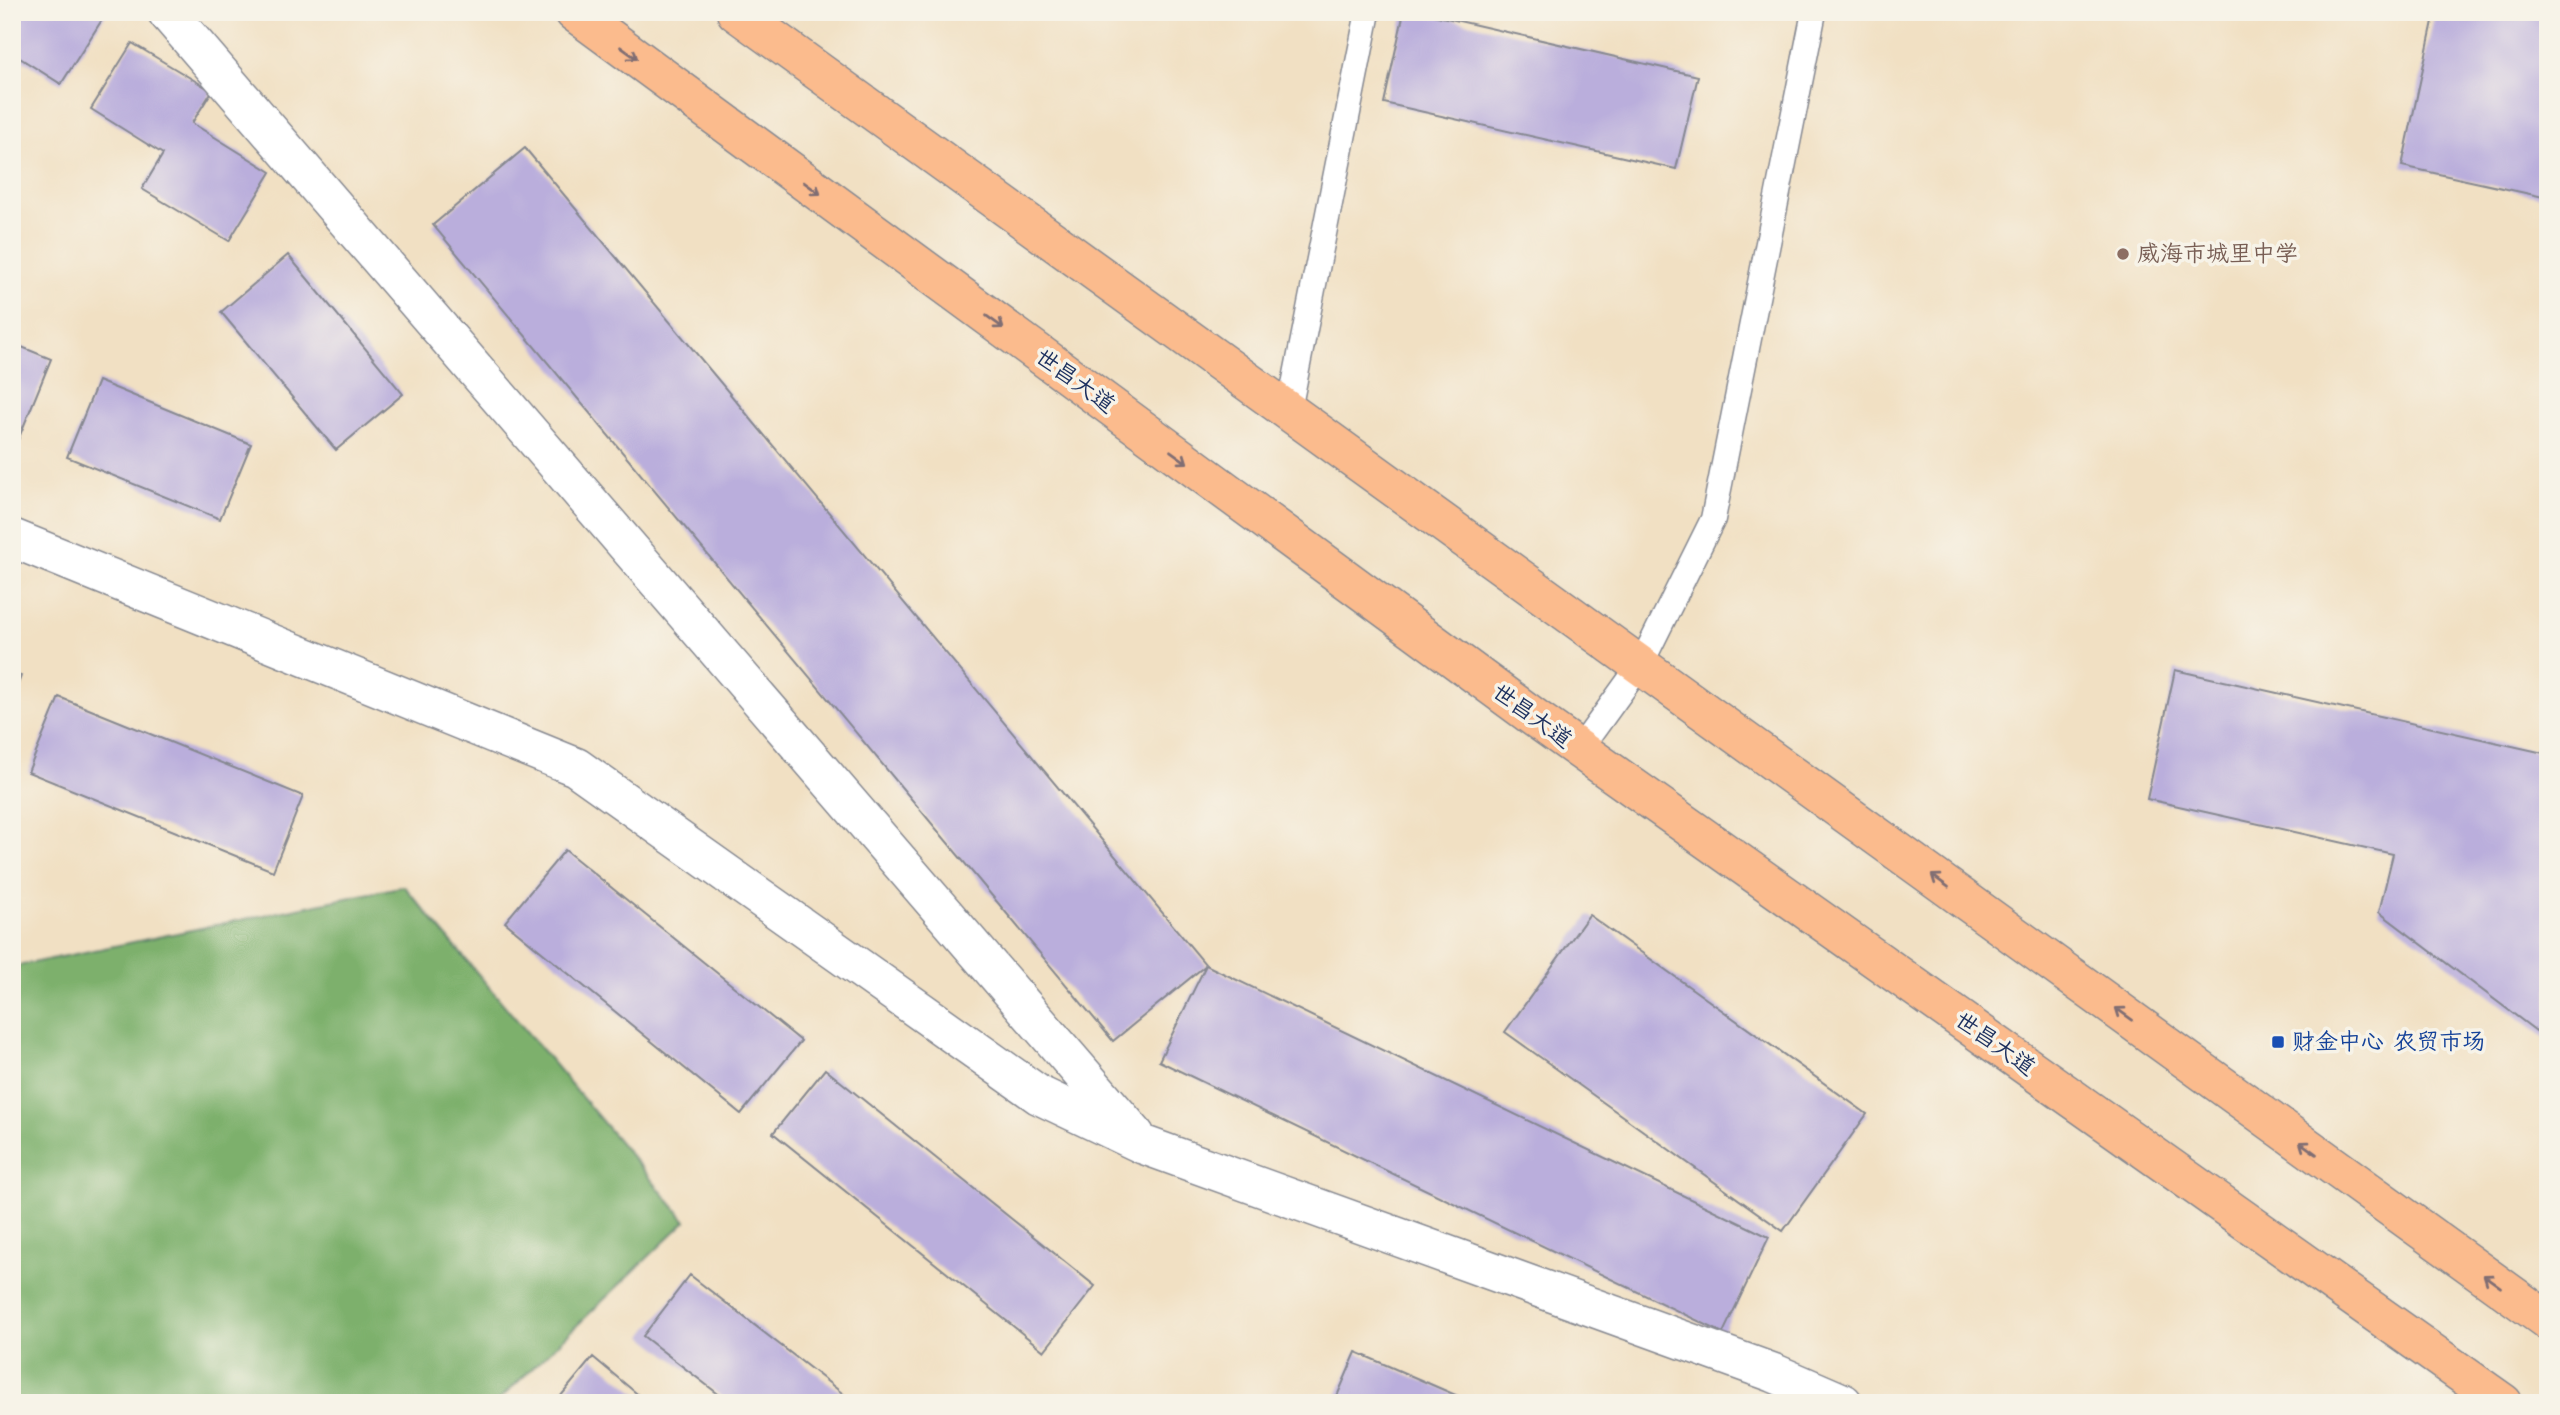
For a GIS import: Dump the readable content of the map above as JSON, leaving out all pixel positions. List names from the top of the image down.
{
  "streets": {
    "main road": ["世昌大道"]
  },
  "places": {
    "other": ["威海市城里中学"],
    "transit": ["财金中心 农贸市场"]
  }
}
